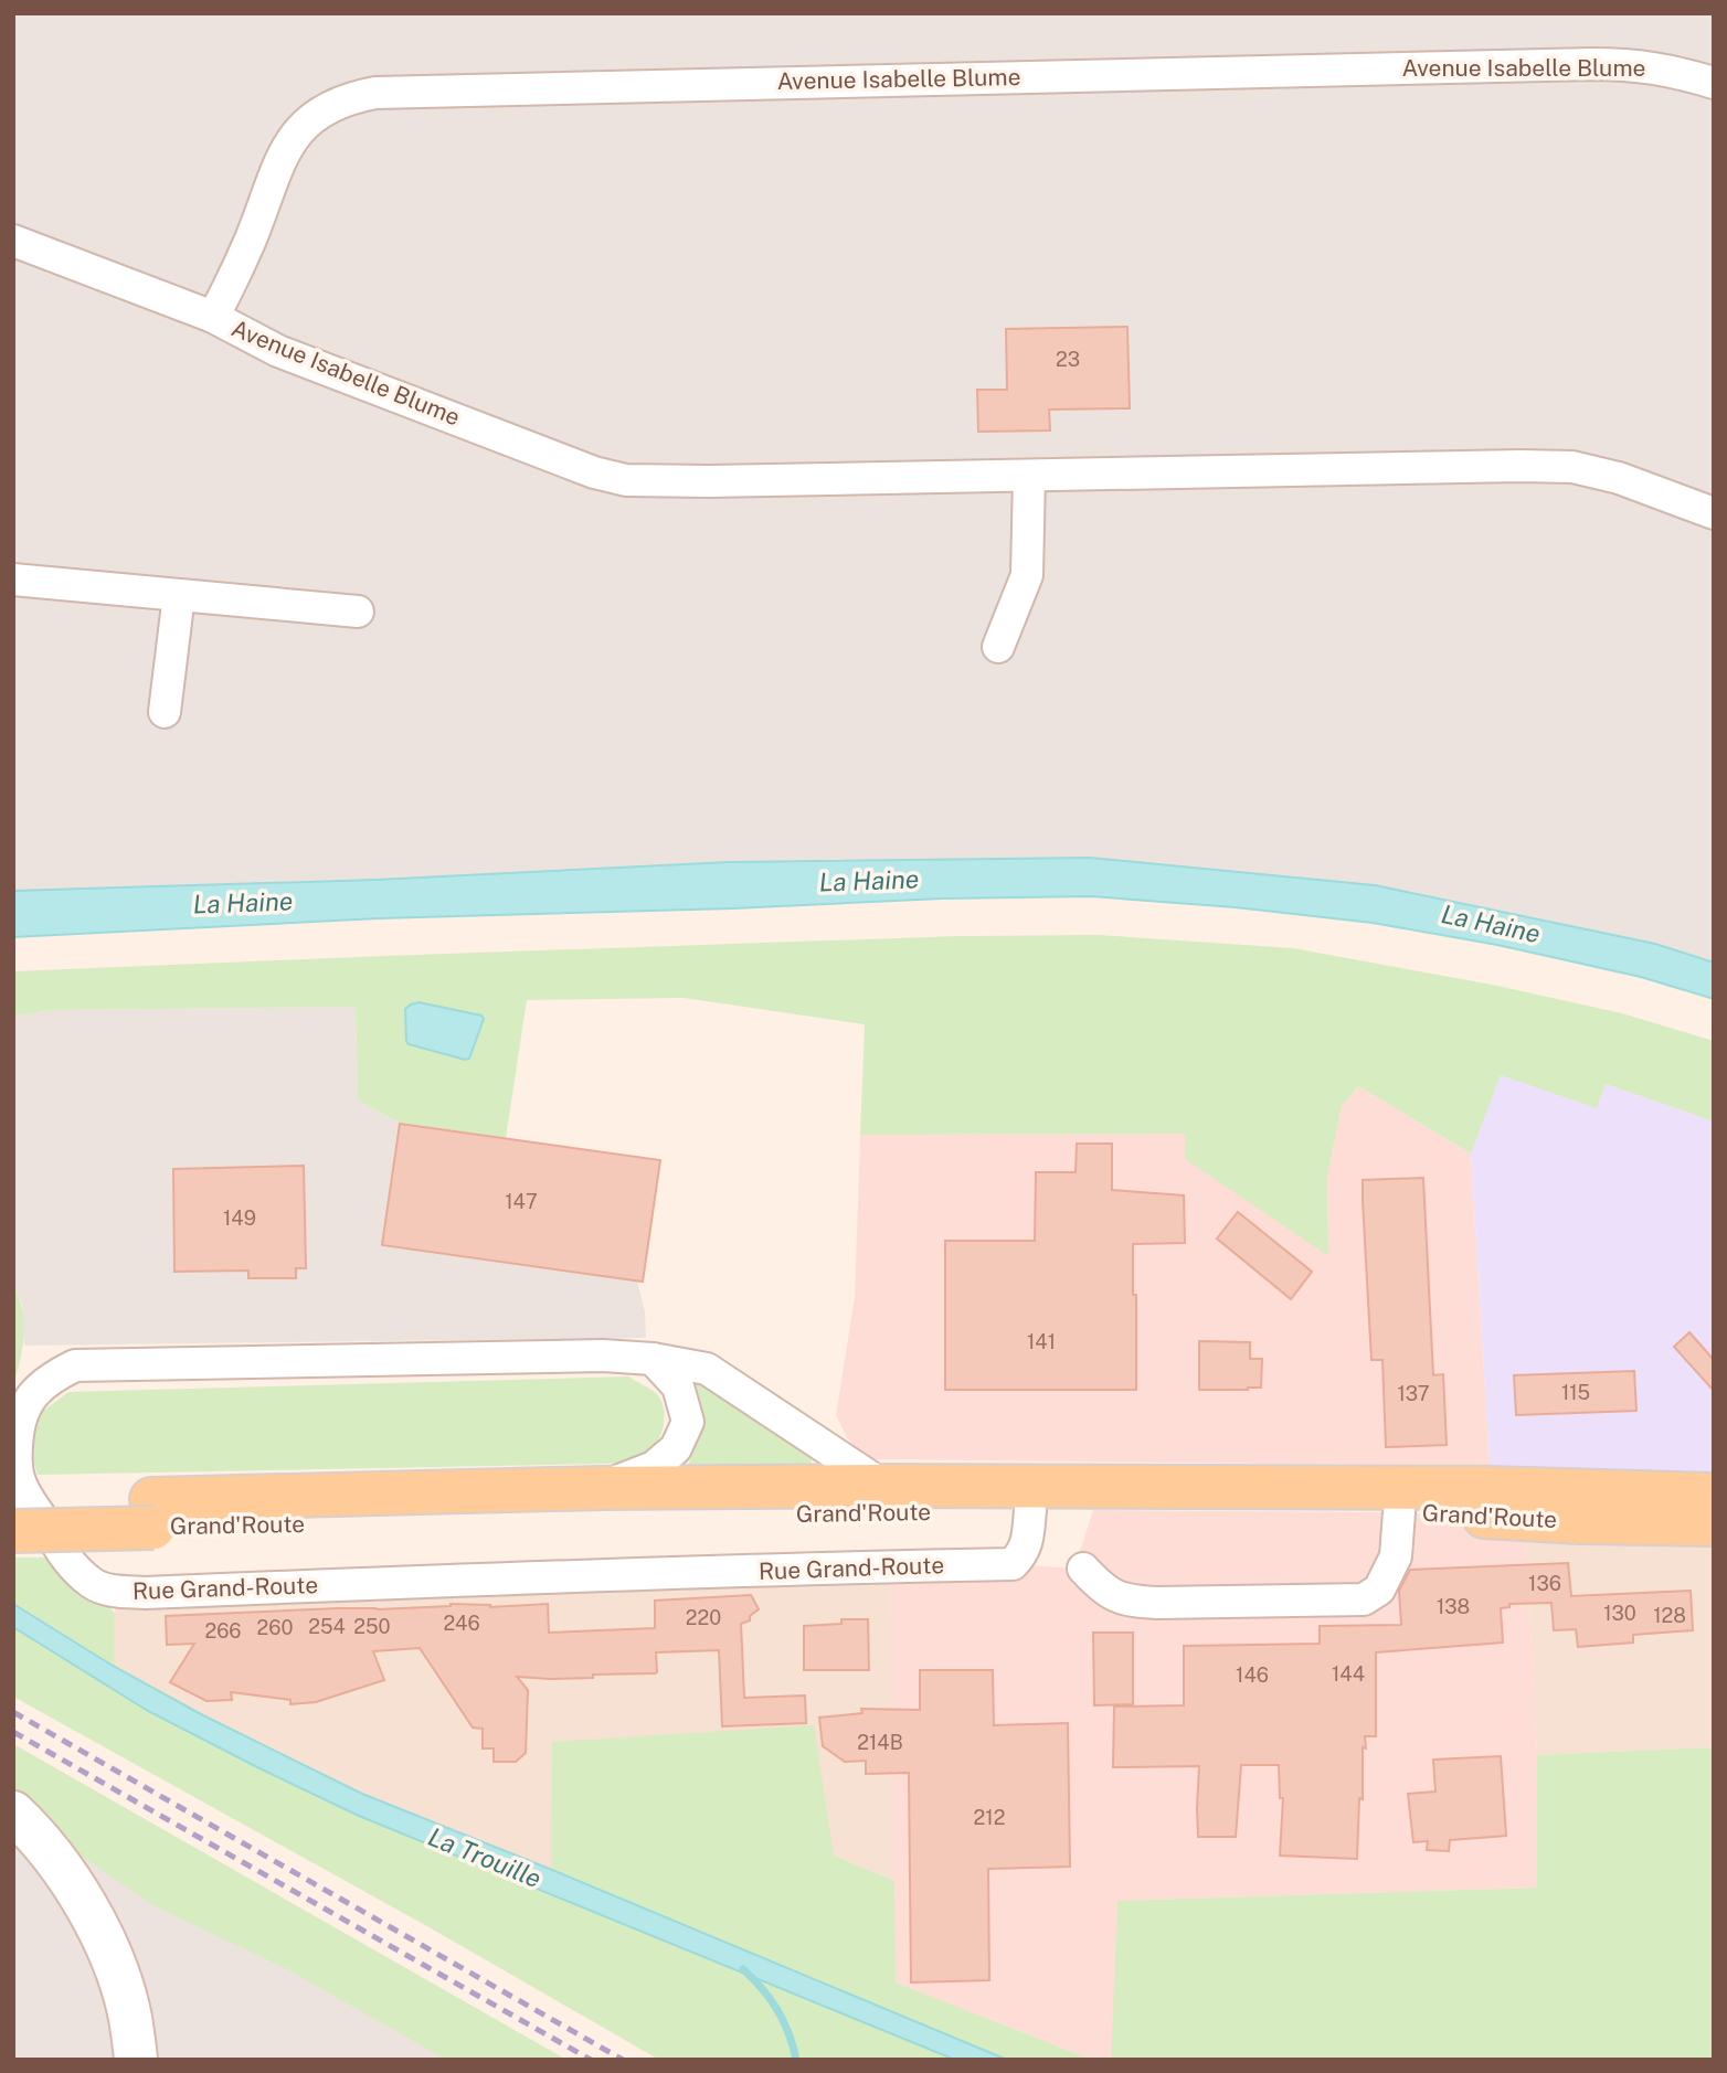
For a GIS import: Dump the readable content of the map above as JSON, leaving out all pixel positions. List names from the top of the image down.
{
  "streets": {
    "main road": ["Grand'Route"],
    "street": ["Avenue Isabelle Blume", "Rue Grand-Route"]
  },
  "crossings": [
    ["Grand'Route", "Rue Grand-Route"]
  ],
  "water": ["La Haine", "La Trouille"],
  "house_numbers": [
    "23",
    "147",
    "149",
    "141",
    "115",
    "137",
    "136",
    "138",
    "130",
    "128",
    "220",
    "246",
    "254",
    "250",
    "260",
    "266",
    "144",
    "146",
    "214B",
    "212"
  ]
}
